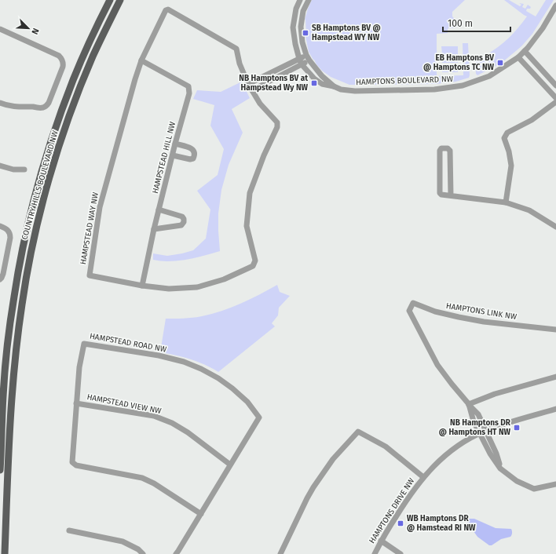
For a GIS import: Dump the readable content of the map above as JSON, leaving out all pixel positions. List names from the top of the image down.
{
  "streets": {
    "main road": ["COUNTRY HILLS BOULEVARD NW"],
    "street": [
      "HAMPTONS BOULEVARD NW",
      "HAMPSTEAD HILL NW",
      "HAMPSTEAD WAY NW",
      "HAMPTONS LINK NW",
      "HAMPSTEAD ROAD NW",
      "HAMPSTEAD VIEW NW",
      "HAMPTONS DRIVE NW"
    ]
  },
  "crossings": [
    ["HAMPSTEAD HILL NW", "HAMPSTEAD WAY NW"],
    ["HAMPTONS LINK NW", "HAMPTONS DRIVE NW"],
    ["HAMPSTEAD ROAD NW", "HAMPSTEAD VIEW NW"]
  ],
  "places": {
    "transit": [
      "SB Hamptons BV @ Hampstead WY NW",
      "EB Hamptons BV @ Hamptons TC NW",
      "NB Hamptons BV at Hampstead Wy NW",
      "NB Hamptons DR @ Hamptons HT NW",
      "WB Hamptons DR @ Hamstead RI NW"
    ]
  },
  "scale_bar": "100 m",
  "north": "bottom right"
}
